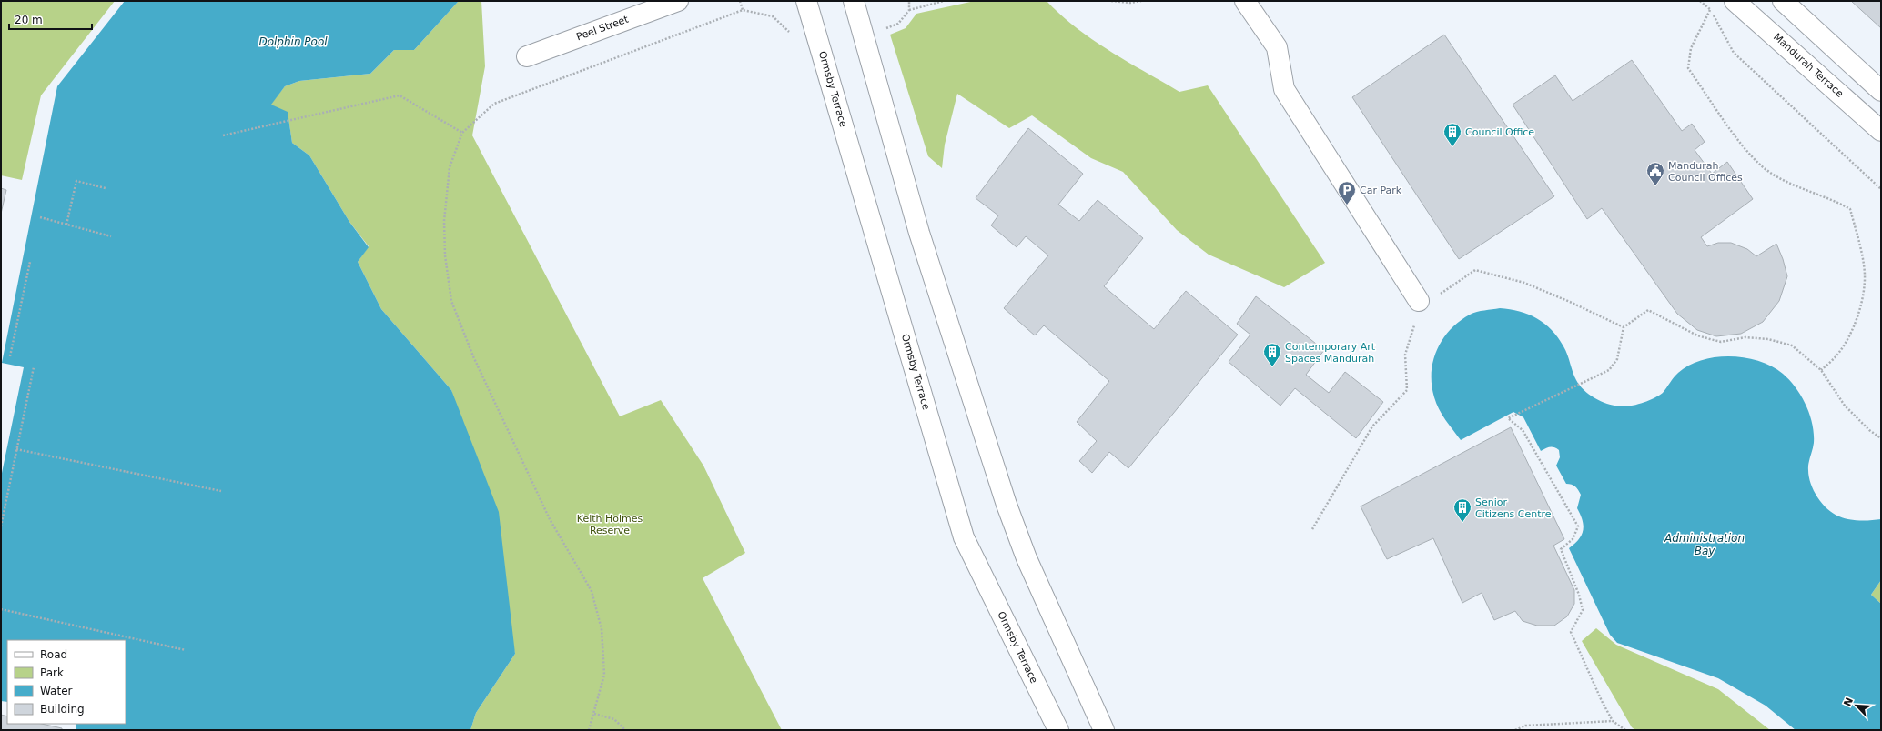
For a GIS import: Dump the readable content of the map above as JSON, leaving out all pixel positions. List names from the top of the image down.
{
  "streets": {
    "street": ["Peel Street", "Mandurah Terrace", "Ormsby Terrace"]
  },
  "water": ["Dolphin Pool", "Administration Bay"],
  "parks": ["Keith Holmes Reserve"],
  "places": {
    "building": ["Council Office", "Contemporary Art Spaces Mandurah", "Senior Citizens Centre"],
    "public building": ["Mandurah Council Offices"],
    "parking": ["Car Park"]
  },
  "legend": [
    "Road",
    "Park",
    "Water",
    "Building"
  ],
  "scale_bar": "20 m",
  "north": "top left"
}
